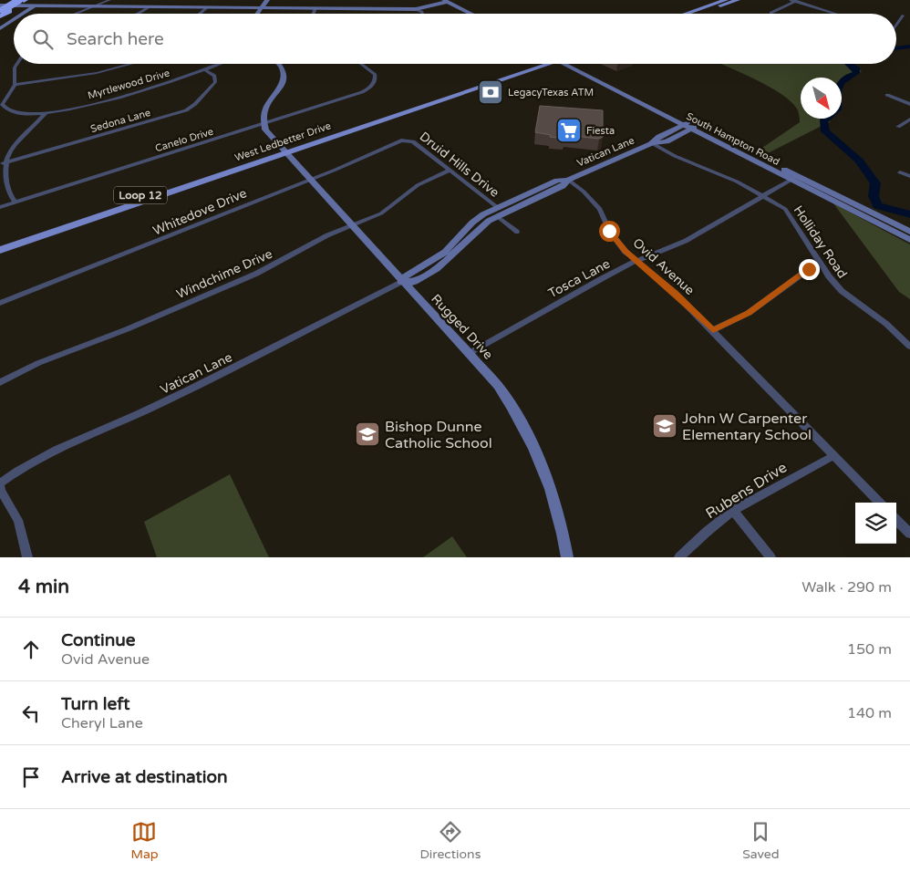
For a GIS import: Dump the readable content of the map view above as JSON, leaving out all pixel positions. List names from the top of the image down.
{
  "streets": {
    "main road": ["West Ledbetter Drive", "Loop 12"],
    "street": [
      "Myrtlewood Drive",
      "Sedona Lane",
      "South Hampton Road",
      "Canelo Drive",
      "Vatican Lane",
      "Druid Hills Drive",
      "Whitedove Drive",
      "Holliday Road",
      "Ovid Avenue",
      "Windchime Drive",
      "Tosca Lane",
      "Rugged Drive",
      "Rubens Drive"
    ]
  },
  "crossings": [
    ["Myrtlewood Drive", "Sedona Lane"],
    ["South Hampton Road", "Vatican Lane"],
    ["South Hampton Road", "Tosca Lane"],
    ["Canelo Drive", "Rugged Drive"],
    ["West Ledbetter Drive", "Rugged Drive"],
    ["Vatican Lane", "Druid Hills Drive"],
    ["Vatican Lane", "Holliday Road"],
    ["Vatican Lane", "Ovid Avenue"],
    ["Vatican Lane", "Rugged Drive"],
    ["Druid Hills Drive", "Whitedove Drive"],
    ["Druid Hills Drive", "Windchime Drive"],
    ["Whitedove Drive", "Rugged Drive"],
    ["Holliday Road", "Tosca Lane"],
    ["Ovid Avenue", "Tosca Lane"],
    ["Ovid Avenue", "Rubens Drive"],
    ["Windchime Drive", "Rugged Drive"],
    ["Tosca Lane", "Rugged Drive"]
  ],
  "places": {
    "bank": ["LegacyTexas ATM"],
    "supermarket": ["Fiesta"],
    "school or university": ["John W Carpenter Elementary School", "Bishop Dunne Catholic School"]
  },
  "north": "bottom right",
  "page": {
    "search": "Search here",
    "heading": ["4 min", "Walk · 290 m"],
    "list": [
      ["Continue", "Ovid Avenue", "150 m"],
      ["Turn left", "Cheryl Lane", "140 m"],
      "Arrive at destination"
    ],
    "nav": ["Map", "Directions", "Saved"]
  }
}
